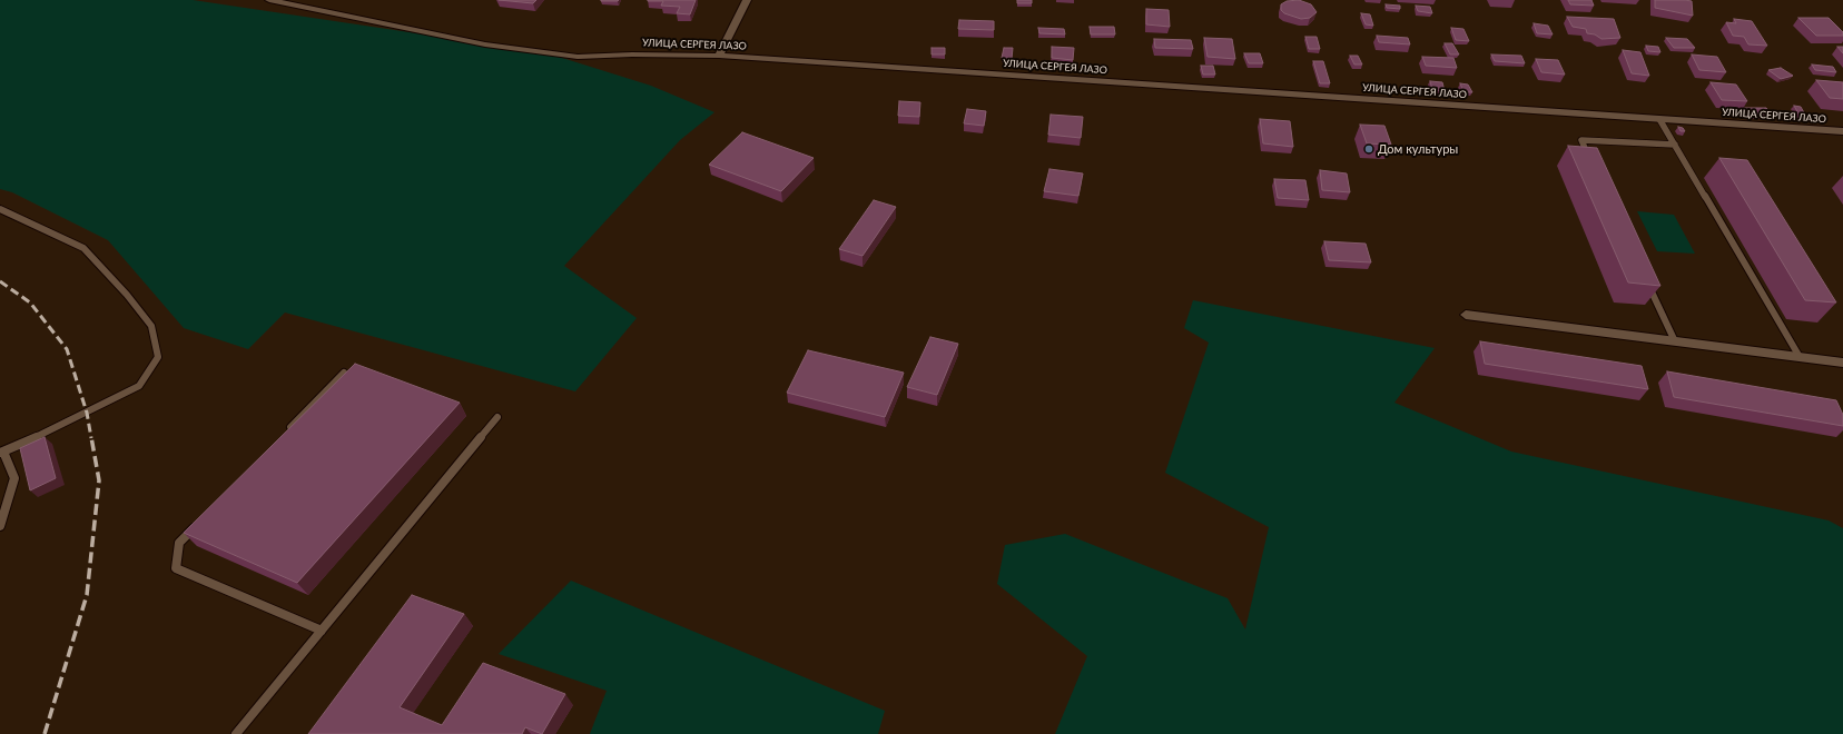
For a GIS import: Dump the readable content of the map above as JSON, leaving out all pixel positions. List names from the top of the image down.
{
  "streets": {
    "street": ["УЛИЦА СЕРГЕЯ ЛАЗО"]
  },
  "places": ["Дом культуры"]
}
